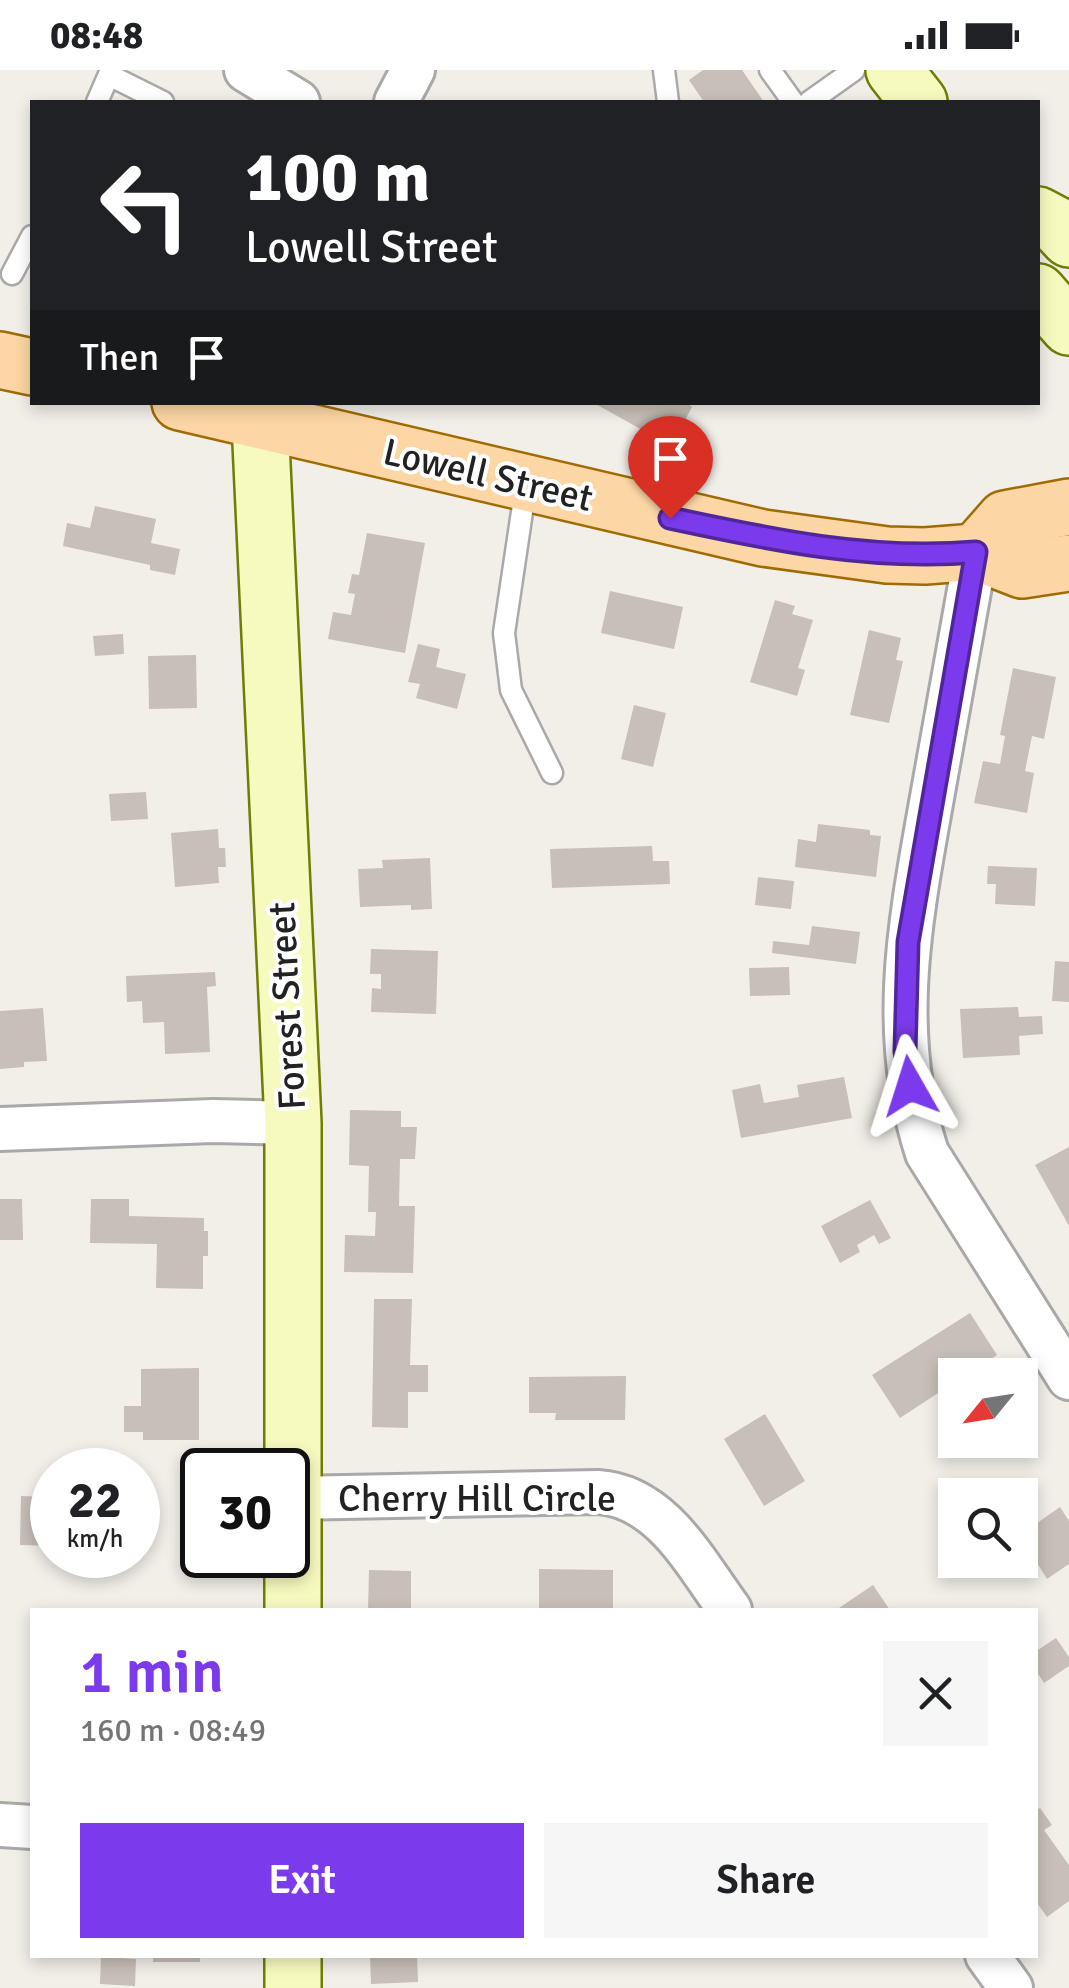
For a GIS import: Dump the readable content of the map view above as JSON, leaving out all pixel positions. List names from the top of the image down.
{
  "streets": {
    "main road": ["Lowell Street"],
    "street": ["Forest Street", "Cherry Hill Circle"]
  },
  "crossings": [
    ["Lowell Street", "Forest Street"]
  ],
  "north": "bottom left",
  "page": {
    "status": "08:48",
    "turn": ["100 m", "Lowell Street"],
    "then": "Then",
    "speed": "22 km/h",
    "limit": "30",
    "heading": ["1 min", "160 m · 08:49"],
    "buttons": ["Exit", "Share"]
  }
}
